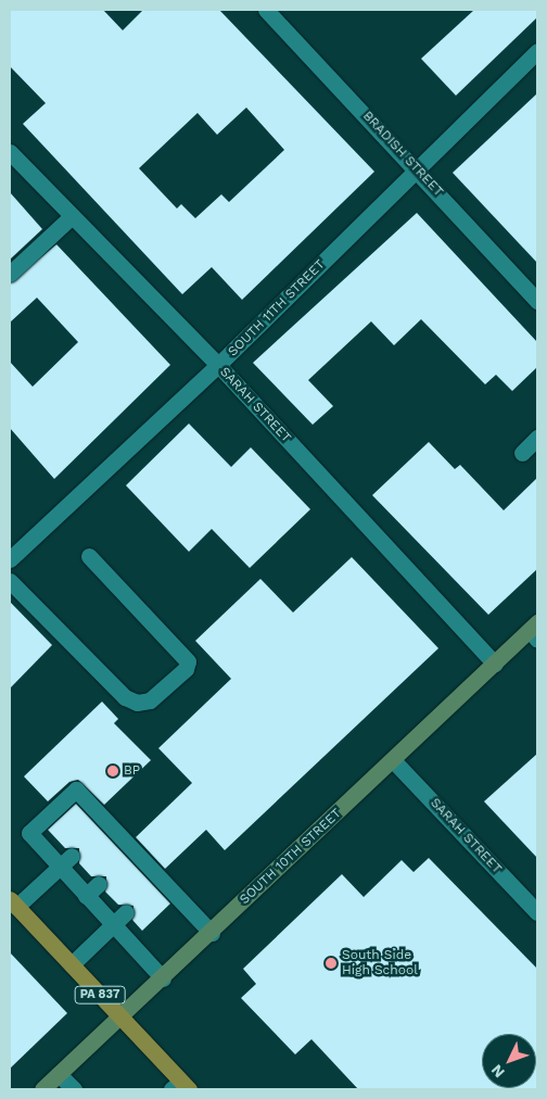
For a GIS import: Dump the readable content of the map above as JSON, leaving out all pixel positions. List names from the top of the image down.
{
  "streets": {
    "main road": ["SOUTH 10TH STREET", "PA 837"],
    "street": ["BRADISH STREET", "SOUTH 11TH STREET", "SARAH STREET"]
  },
  "crossings": [
    ["BRADISH STREET", "SOUTH 11TH STREET"],
    ["SOUTH 11TH STREET", "SARAH STREET"],
    ["SARAH STREET", "SOUTH 10TH STREET"],
    ["SOUTH 10TH STREET", "PA 837"]
  ],
  "places": ["BP", "South Side High School"],
  "north": "bottom left"
}
